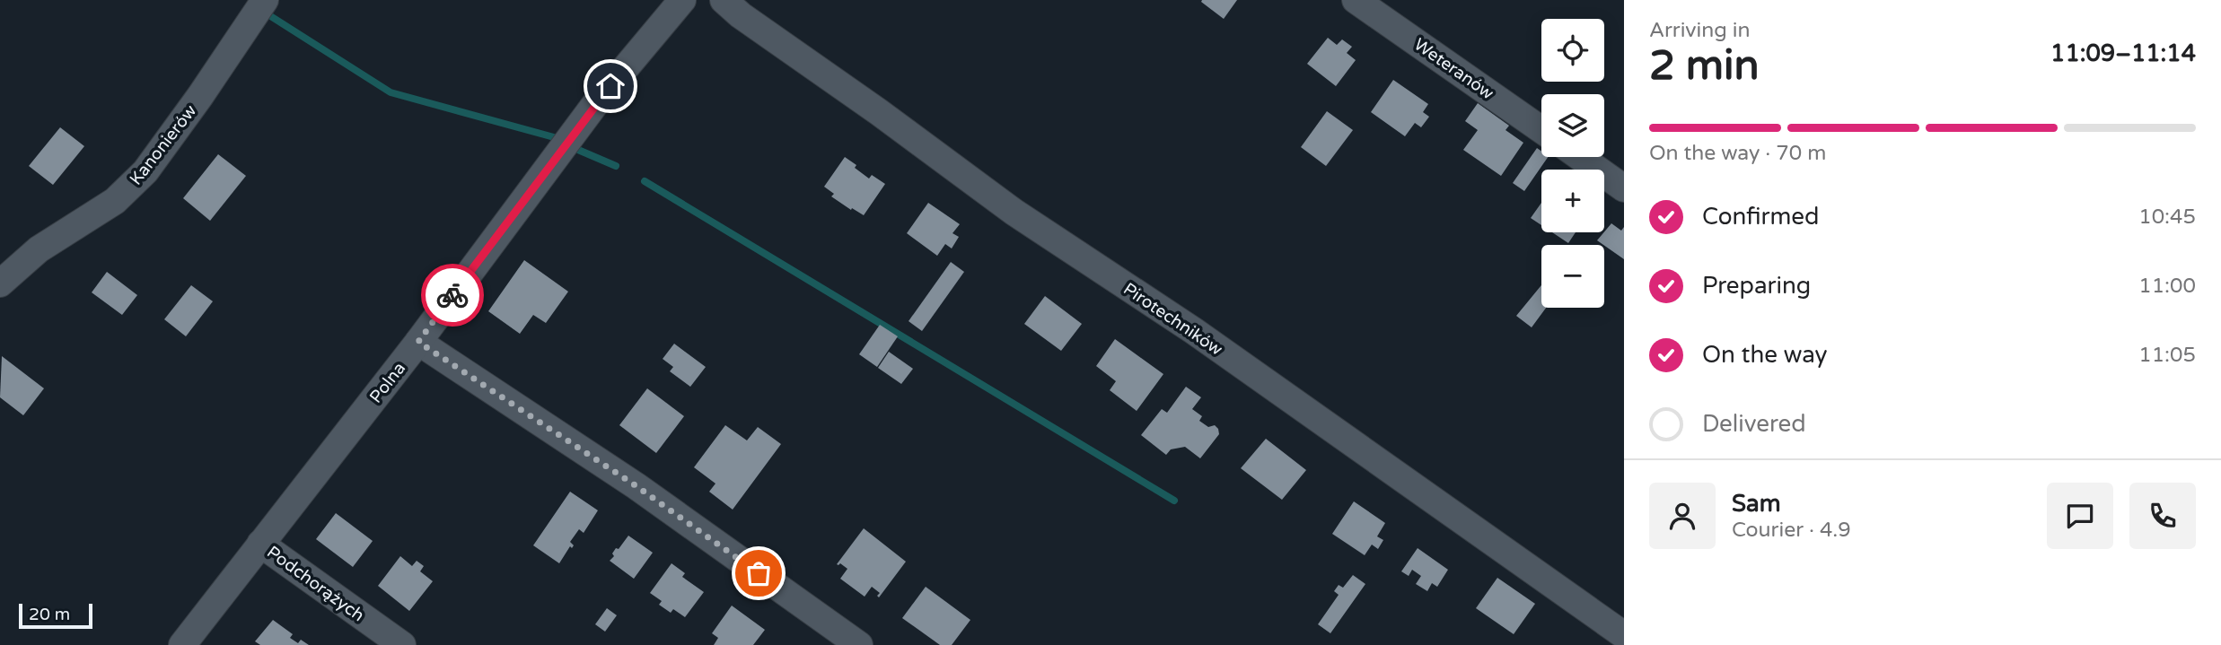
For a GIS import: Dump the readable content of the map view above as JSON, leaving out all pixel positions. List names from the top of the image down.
{
  "streets": {
    "street": [
      "Weteranów",
      "Kanonierów",
      "Pirotechników",
      "Polna",
      "Podchorążych"
    ]
  },
  "crossings": [
    ["Polna", "Podchorążych"]
  ],
  "scale_bar": "20 m",
  "page": {
    "heading": ["2 min", "Arriving in", "11:09–11:14"],
    "panel": ["Sam", "Courier · 4.9"],
    "map_buttons": ["+", "−"],
    "bar": "On the way · 70 m",
    "list": [
      ["Confirmed", "10:45"],
      ["Preparing", "11:00"],
      ["On the way", "11:05"],
      "Delivered"
    ],
    "scale": "20 m"
  }
}
